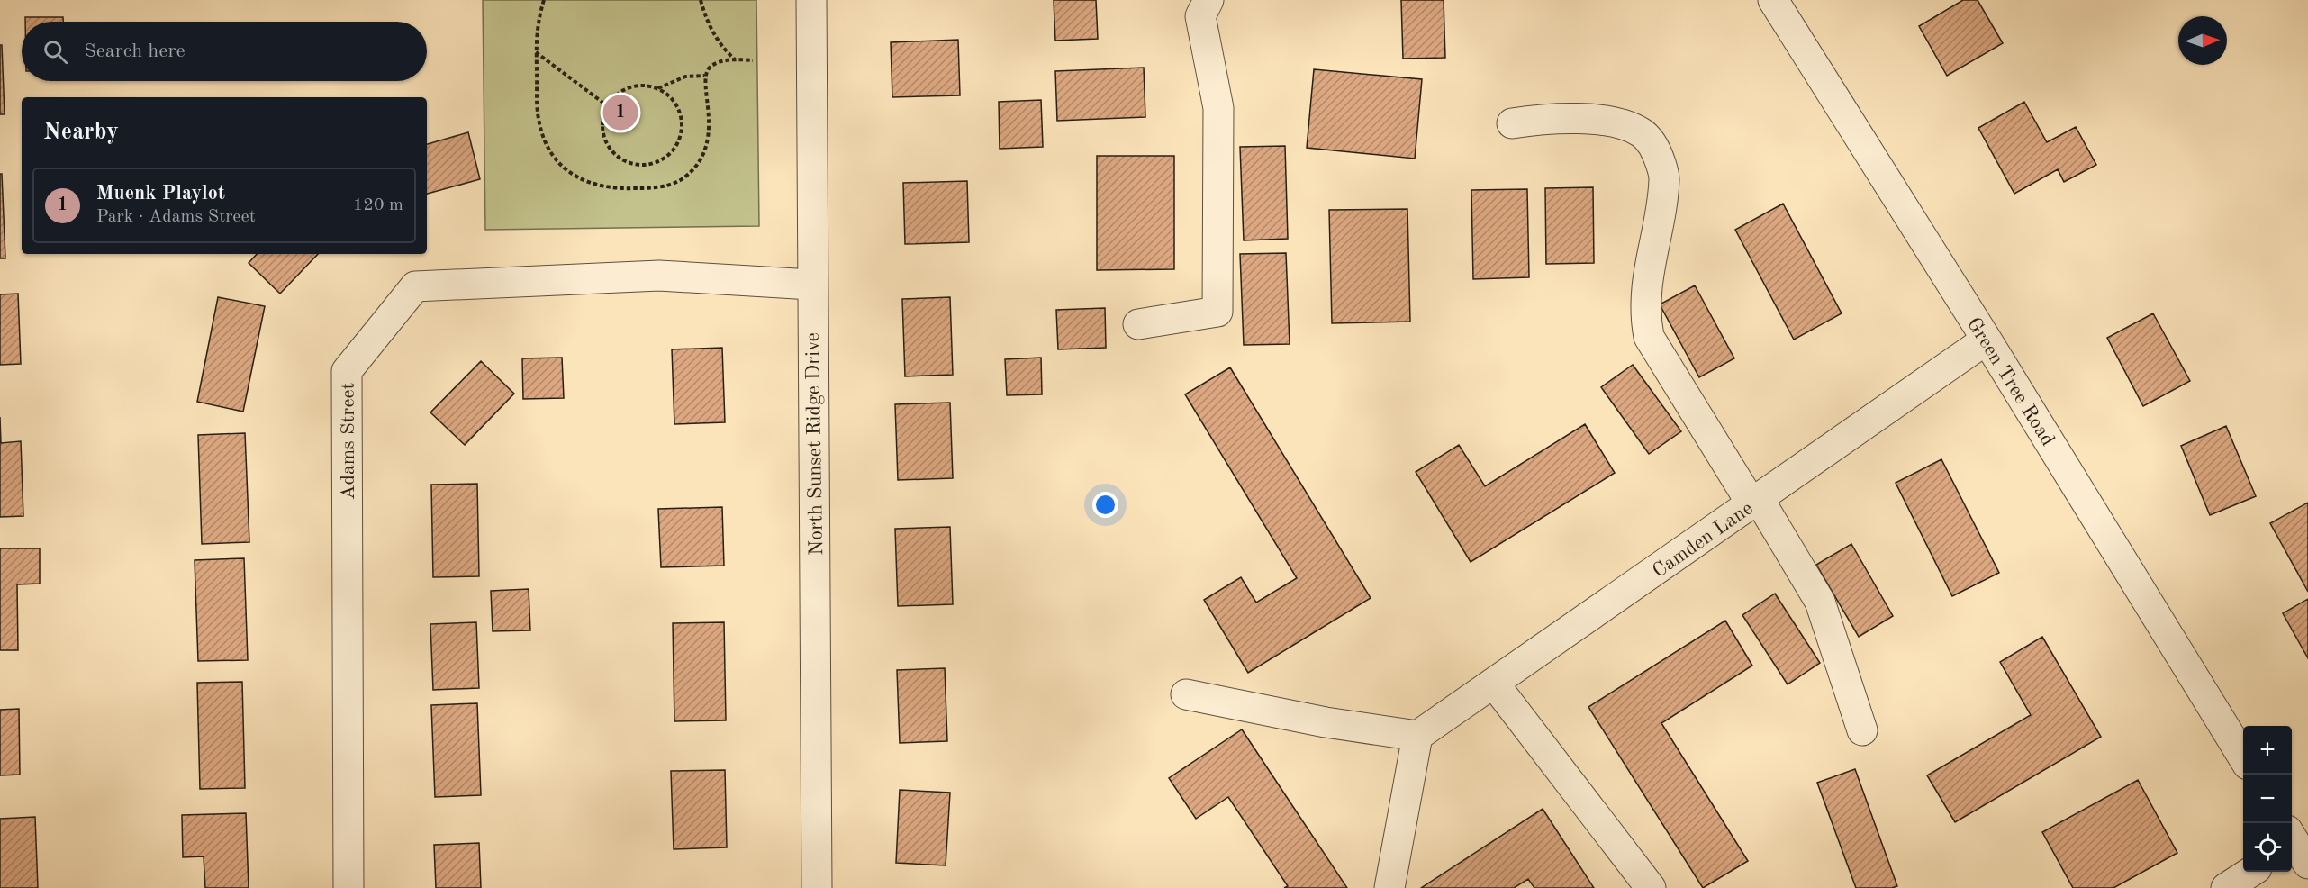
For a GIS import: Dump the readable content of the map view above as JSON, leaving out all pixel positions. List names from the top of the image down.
{
  "streets": {
    "street": [
      "Green Tree Road",
      "Adams Street",
      "North Sunset Ridge Drive",
      "Camden Lane"
    ]
  },
  "crossings": [
    ["Green Tree Road", "Camden Lane"],
    ["Adams Street", "North Sunset Ridge Drive"]
  ],
  "north": "right",
  "page": {
    "search": "Search here",
    "pins": "1",
    "heading": "Nearby",
    "list": [
      {
        "mark": "1",
        "name": "Muenk Playlot",
        "note": "Park · Adams Street",
        "value": "120 m"
      }
    ],
    "map_buttons": ["+", "−"]
  }
}
